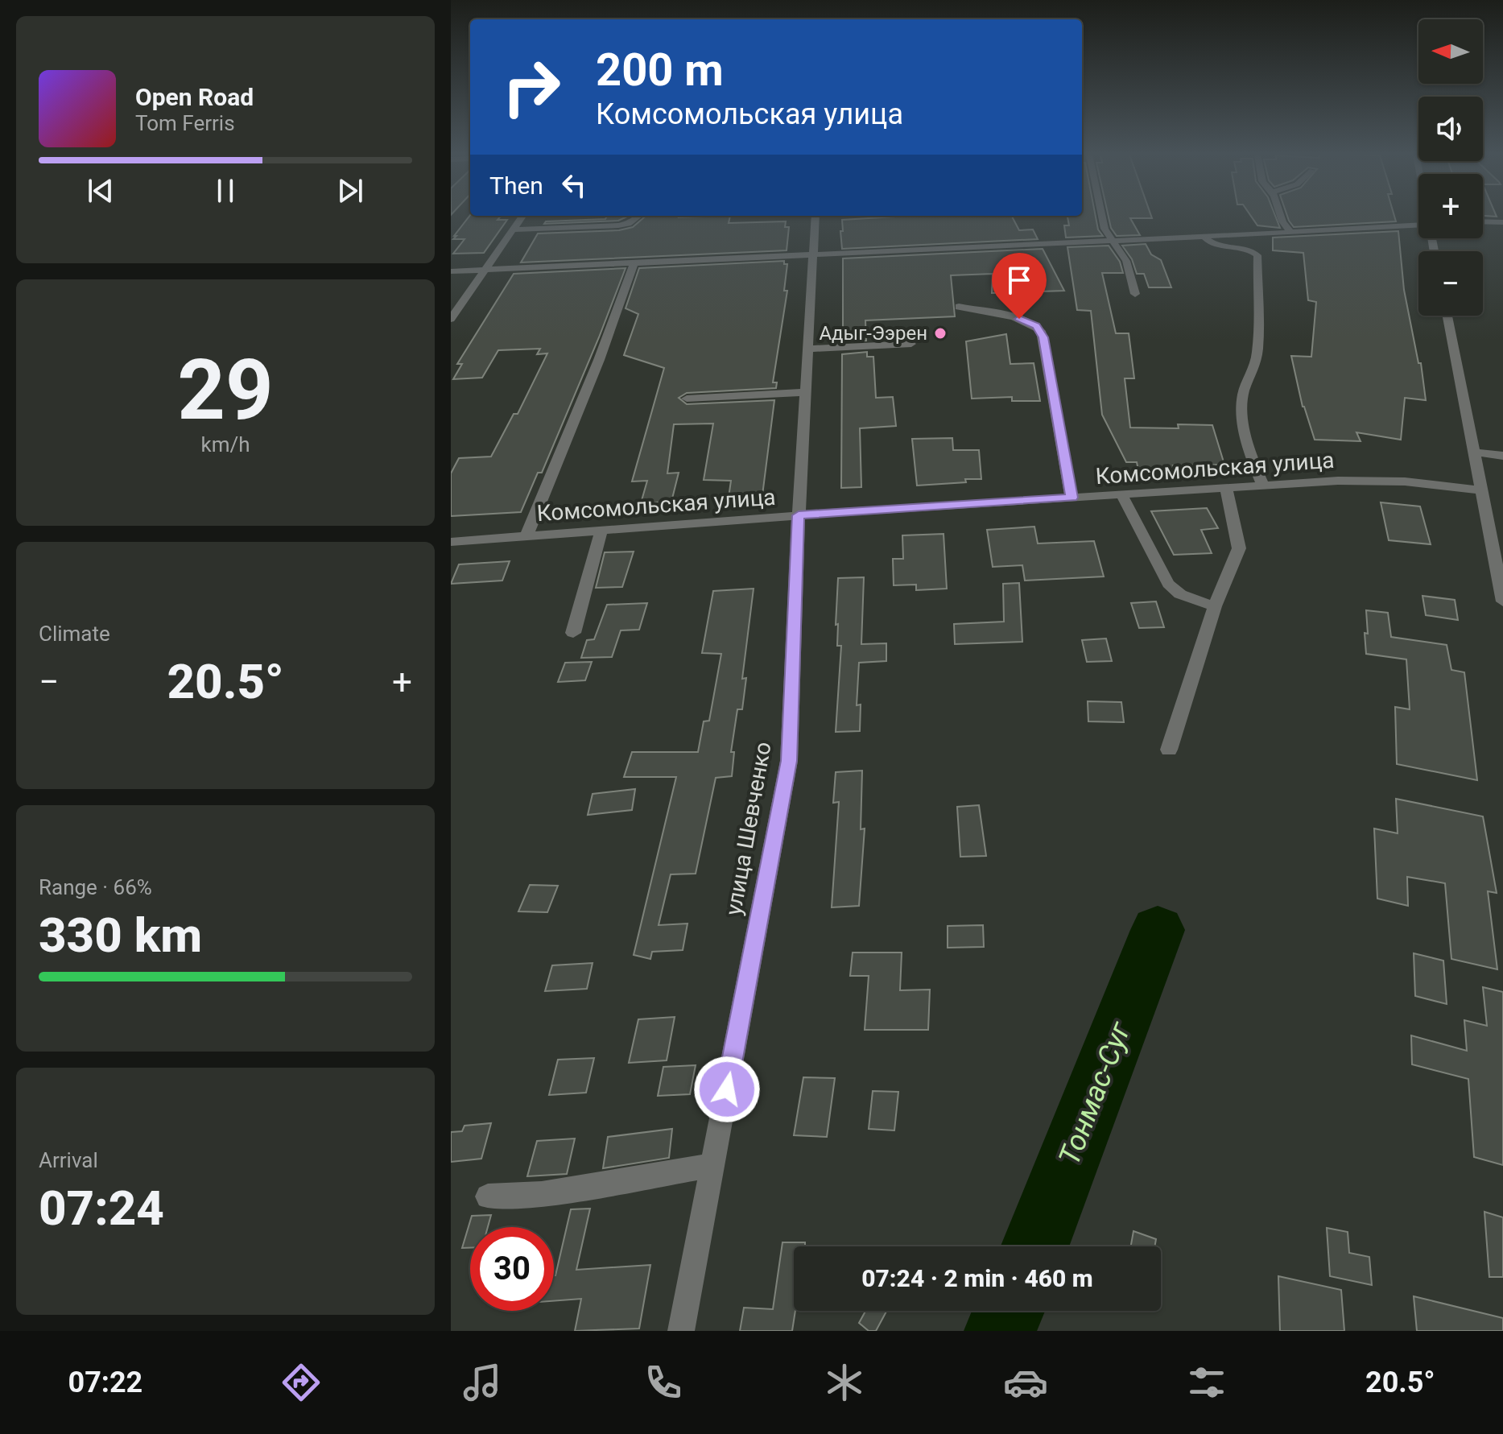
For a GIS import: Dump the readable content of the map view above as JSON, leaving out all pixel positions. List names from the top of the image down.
{
  "streets": {
    "street": ["Комсомольская улица", "улица Шевченко"]
  },
  "crossings": [
    ["Комсомольская улица", "улица Шевченко"]
  ],
  "water": ["Тонмас-Суг"],
  "places": ["Адыг-Ээрен"],
  "north": "left",
  "page": {
    "map_buttons": ["+", "−"],
    "turn": ["200 m", "Комсомольская улица"],
    "song": ["Open Road", "Tom Ferris"],
    "then": "Then",
    "tile": [
      ["29", "km/h"],
      "Climate",
      ["Range · 66%", "330 km"],
      ["Arrival", "07:24"]
    ],
    "heat": ["−", "20.5°", "+"],
    "limit": "30",
    "trip": "07:24 · 2 min · 460 m",
    "tabs": ["07:22", "20.5°"]
  }
}
